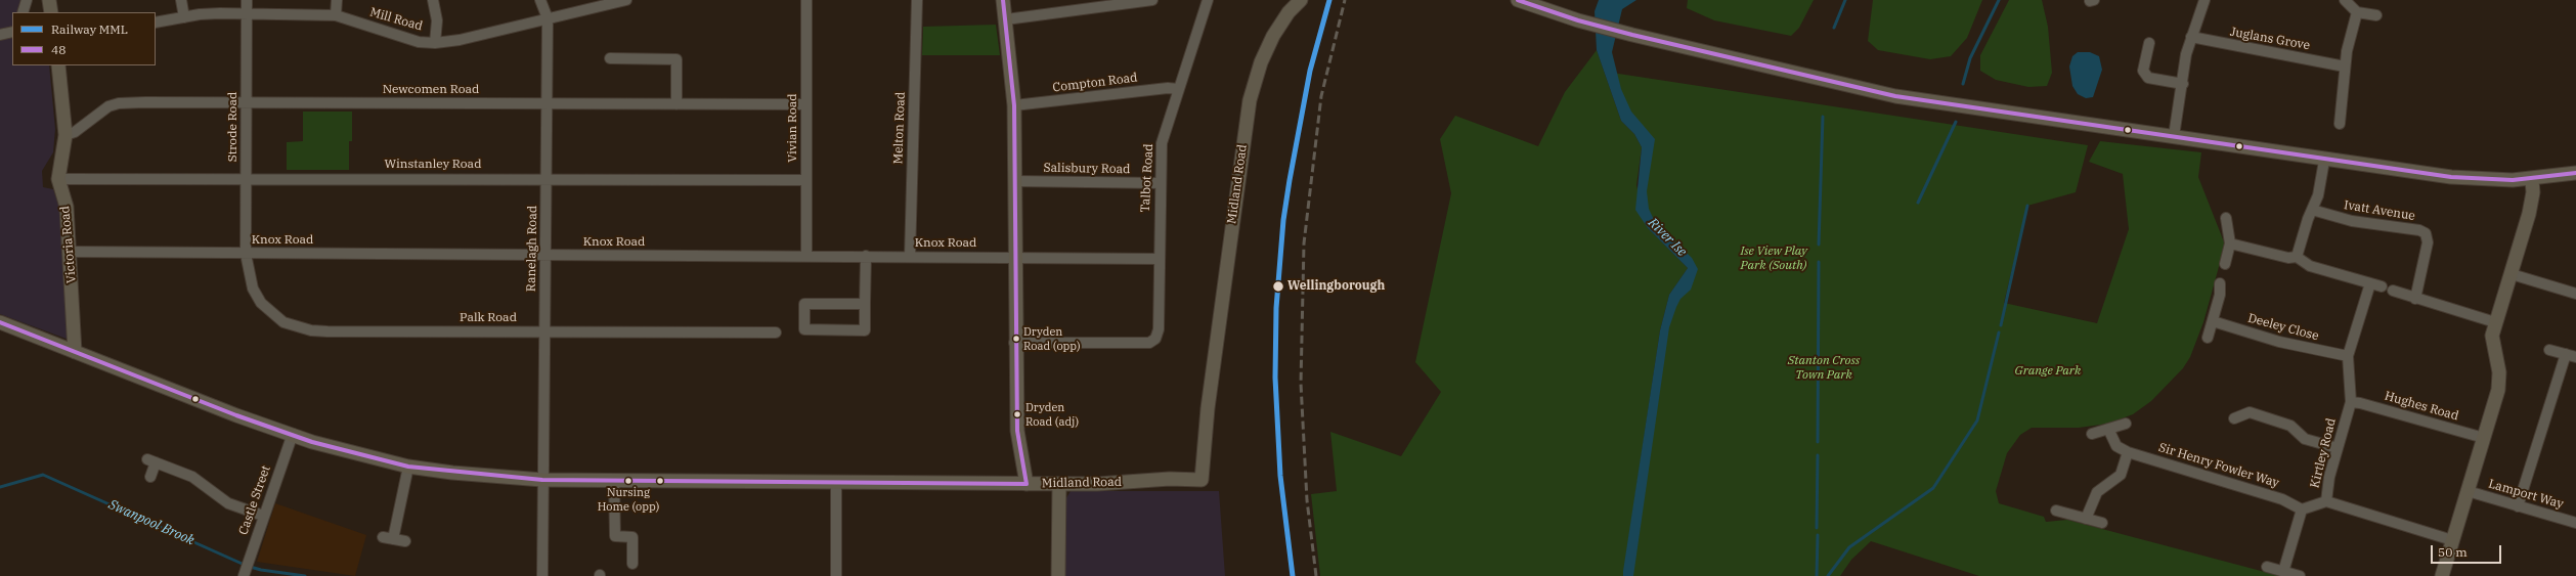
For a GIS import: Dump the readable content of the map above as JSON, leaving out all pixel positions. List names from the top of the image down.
{
  "streets": {
    "main road": ["Midland Road", "Victoria Road"],
    "street": [
      "Mill Road",
      "Juglans Grove",
      "Compton Road",
      "Newcomen Road",
      "Strode Road",
      "Vivian Road",
      "Melton Road",
      "Winstanley Road",
      "Salisbury Road",
      "Talbot Road",
      "Ivatt Avenue",
      "Knox Road",
      "Ranelagh Road",
      "Palk Road",
      "Deeley Close",
      "Hughes Road",
      "Kirtley Road",
      "Sir Henry Fowler Way",
      "Lamport Way",
      "Castle Street"
    ]
  },
  "crossings": [
    ["Mill Road", "Strode Road"],
    ["Mill Road", "Ranelagh Road"],
    ["Compton Road", "Talbot Road"],
    ["Newcomen Road", "Strode Road"],
    ["Newcomen Road", "Vivian Road"],
    ["Newcomen Road", "Victoria Road"],
    ["Newcomen Road", "Ranelagh Road"],
    ["Strode Road", "Winstanley Road"],
    ["Strode Road", "Knox Road"],
    ["Strode Road", "Palk Road"],
    ["Vivian Road", "Winstanley Road"],
    ["Vivian Road", "Knox Road"],
    ["Melton Road", "Knox Road"],
    ["Winstanley Road", "Victoria Road"],
    ["Winstanley Road", "Ranelagh Road"],
    ["Salisbury Road", "Talbot Road"],
    ["Talbot Road", "Knox Road"],
    ["Midland Road", "Victoria Road"],
    ["Midland Road", "Ranelagh Road"],
    ["Midland Road", "Castle Street"],
    ["Knox Road", "Victoria Road"],
    ["Knox Road", "Ranelagh Road"],
    ["Knox Road", "Palk Road"],
    ["Ranelagh Road", "Palk Road"],
    ["Deeley Close", "Kirtley Road"],
    ["Hughes Road", "Kirtley Road"]
  ],
  "water": ["River Ise", "Swanpool Brook"],
  "parks": ["Ise View Play Park (South)", "Stanton Cross Town Park", "Grange Park"],
  "places": [
    "Wellingborough",
    "Dryden Road (opp)",
    "Dryden Road (adj)",
    "Nursing Home (opp)"
  ],
  "lines": ["rail line MML", "transit line 48"],
  "legend": ["Railway MML", "48"],
  "scale_bar": "50 m"
}
